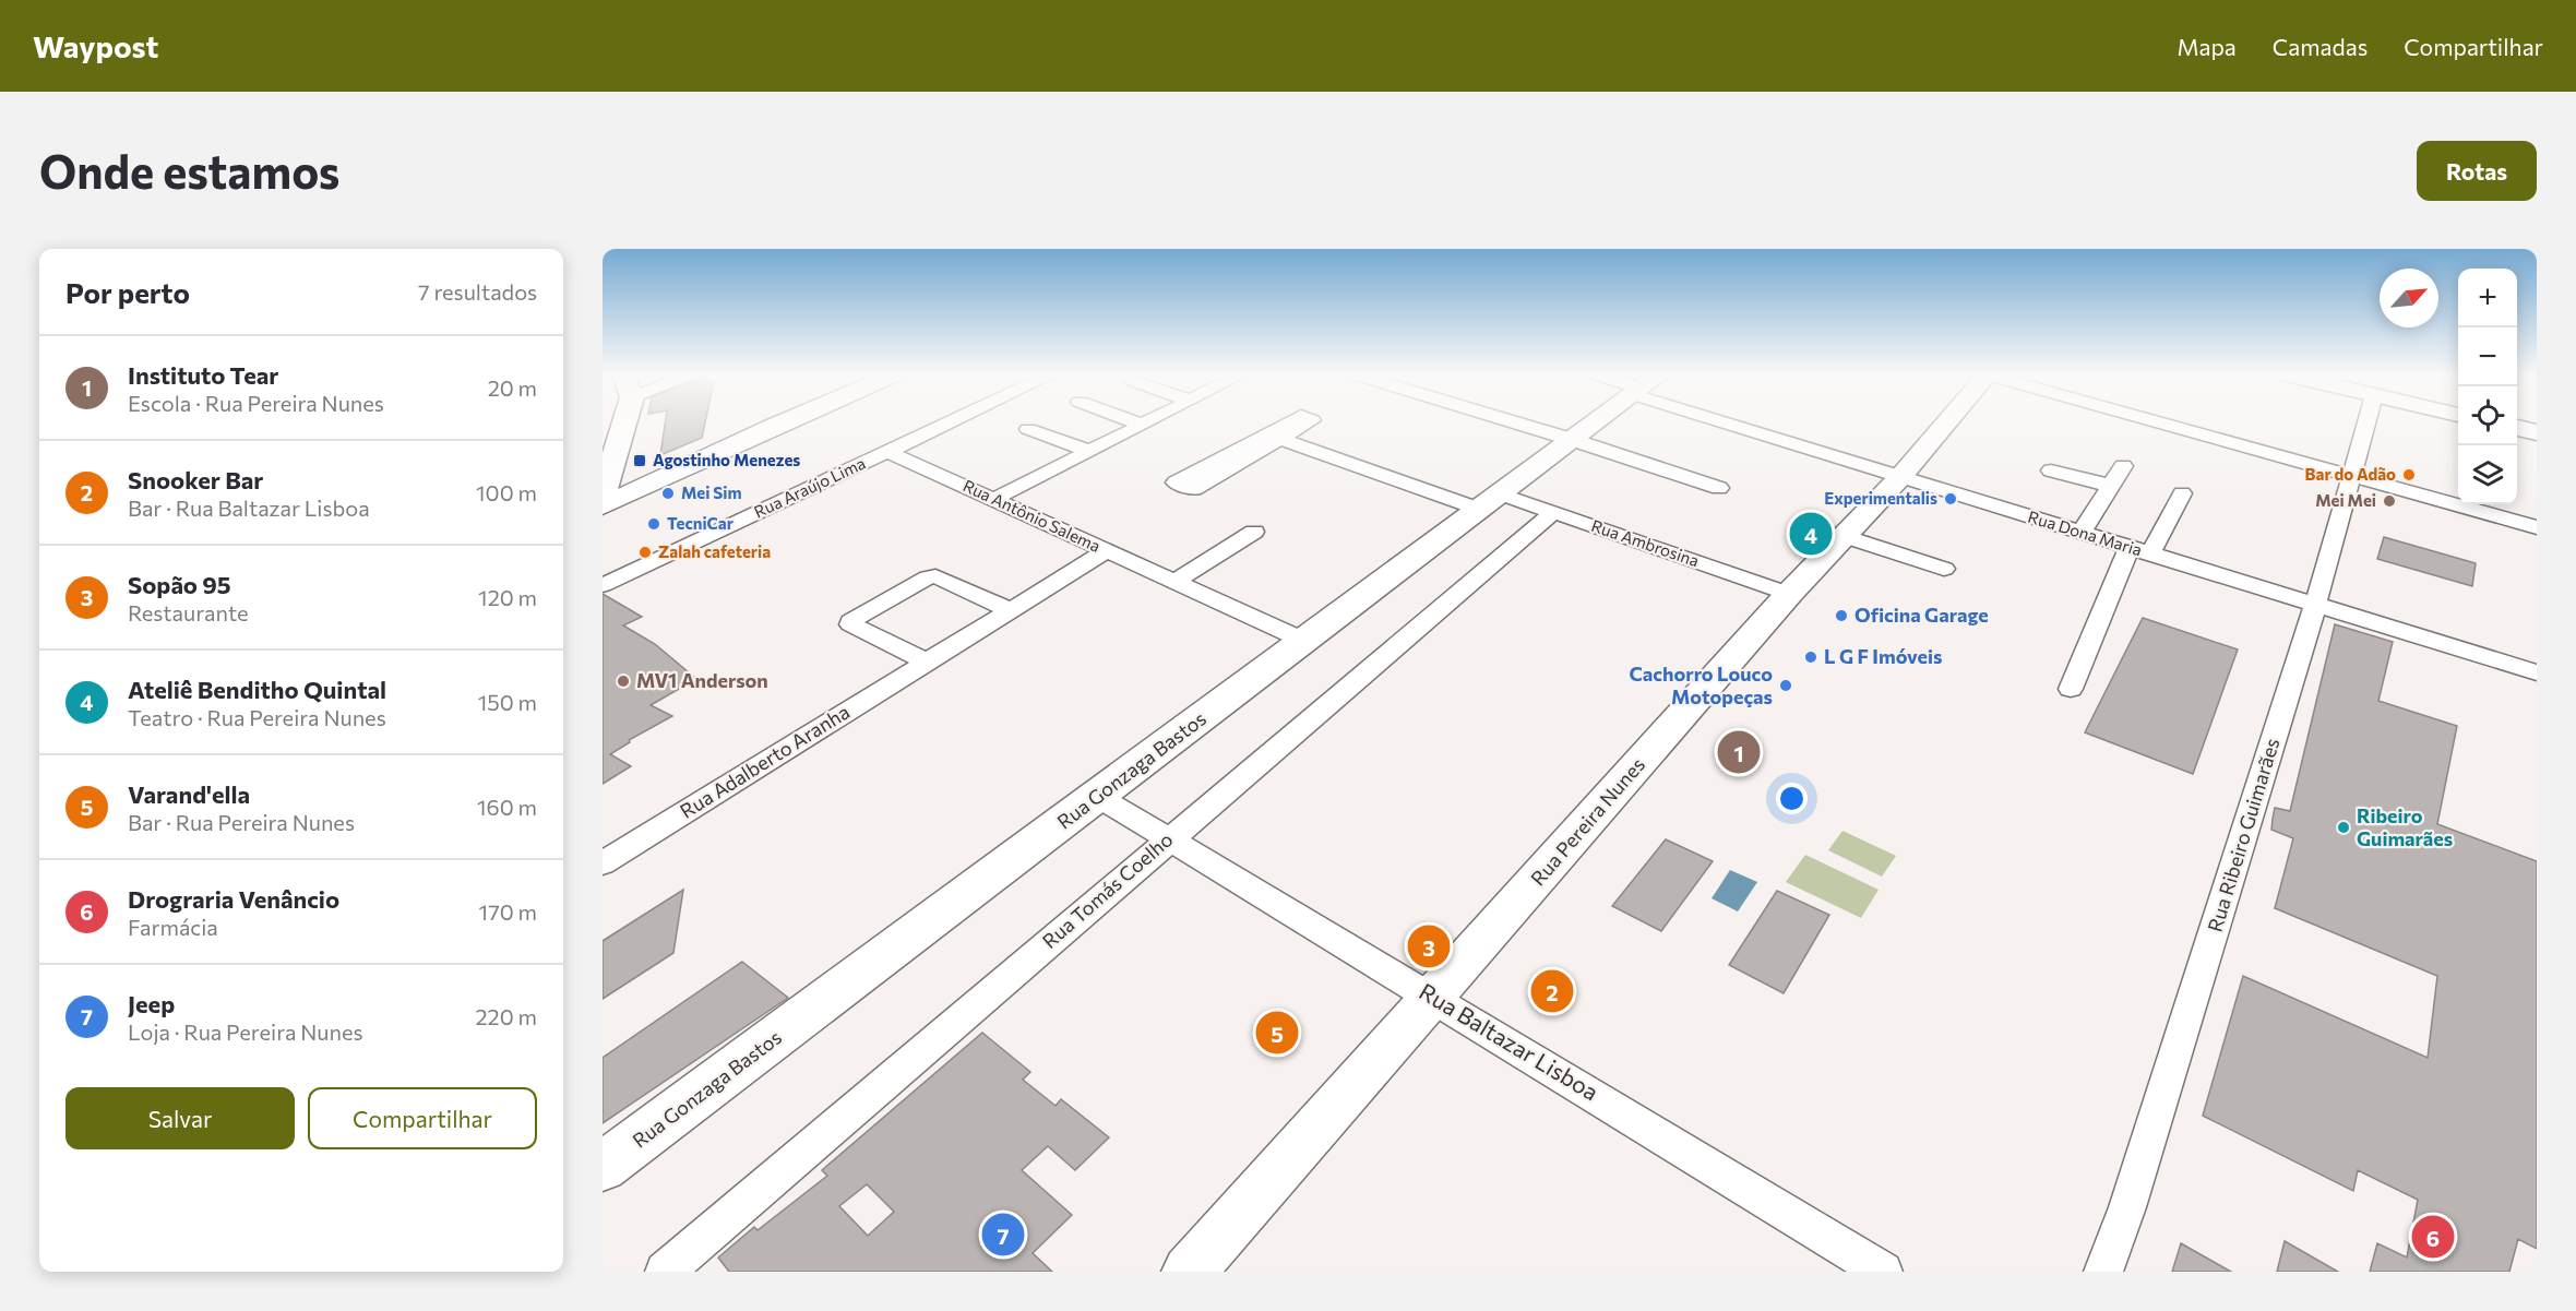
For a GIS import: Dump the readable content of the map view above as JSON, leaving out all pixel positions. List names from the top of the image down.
{
  "streets": {
    "main road": ["Rua Gonzaga Bastos", "Rua Pereira Nunes"],
    "street": [
      "Rua Araújo Lima",
      "Rua Antônio Salema",
      "Rua Dona Maria",
      "Rua Ambrosina",
      "Rua Adalberto Aranha",
      "Rua Ribeiro Guimarães",
      "Rua Tomás Coelho",
      "Rua Baltazar Lisboa"
    ]
  },
  "crossings": [
    ["Rua Araújo Lima", "Rua Antônio Salema"],
    ["Rua Antônio Salema", "Rua Adalberto Aranha"],
    ["Rua Antônio Salema", "Rua Gonzaga Bastos"],
    ["Rua Dona Maria", "Rua Pereira Nunes"],
    ["Rua Dona Maria", "Rua Ribeiro Guimarães"],
    ["Rua Ambrosina", "Rua Gonzaga Bastos"],
    ["Rua Ambrosina", "Rua Pereira Nunes"],
    ["Rua Ambrosina", "Rua Tomás Coelho"],
    ["Rua Gonzaga Bastos", "Rua Baltazar Lisboa"],
    ["Rua Pereira Nunes", "Rua Baltazar Lisboa"],
    ["Rua Tomás Coelho", "Rua Baltazar Lisboa"]
  ],
  "places": {
    "transit": ["Agostinho Menezes"],
    "other": [
      "Bar do Adão",
      "Mei Sim",
      "Experimentalis",
      "Mei Mei",
      "TecniCar",
      "Zalah cafeteria",
      "Oficina Garage",
      "L G F Imóveis",
      "MV1 Anderson",
      "Cachorro Louco Motopeças",
      "Ribeiro Guimarães"
    ]
  },
  "north": "top right",
  "page": {
    "header": "Waypost",
    "nav": ["Mapa", "Camadas", "Compartilhar"],
    "buttons": [
      "Rotas",
      ["Salvar", "Compartilhar"]
    ],
    "title": "Onde estamos",
    "heading": ["Por perto", "7 resultados"],
    "map_buttons": ["+", "−"],
    "list": [
      {
        "mark": "1",
        "name": "Instituto Tear",
        "note": "Escola · Rua Pereira Nunes",
        "value": "20 m"
      },
      {
        "mark": "2",
        "name": "Snooker Bar",
        "note": "Bar · Rua Baltazar Lisboa",
        "value": "100 m"
      },
      {
        "mark": "3",
        "name": "Sopão 95",
        "note": "Restaurante",
        "value": "120 m"
      },
      {
        "mark": "4",
        "name": "Ateliê Benditho Quintal",
        "note": "Teatro · Rua Pereira Nunes",
        "value": "150 m"
      },
      {
        "mark": "5",
        "name": "Varand'ella",
        "note": "Bar · Rua Pereira Nunes",
        "value": "160 m"
      },
      {
        "mark": "6",
        "name": "Drograria Venâncio",
        "note": "Farmácia",
        "value": "170 m"
      },
      {
        "mark": "7",
        "name": "Jeep",
        "note": "Loja · Rua Pereira Nunes",
        "value": "220 m"
      }
    ],
    "pins": [
      "4",
      "1",
      "3",
      "2",
      "5",
      "7",
      "6"
    ]
  }
}
